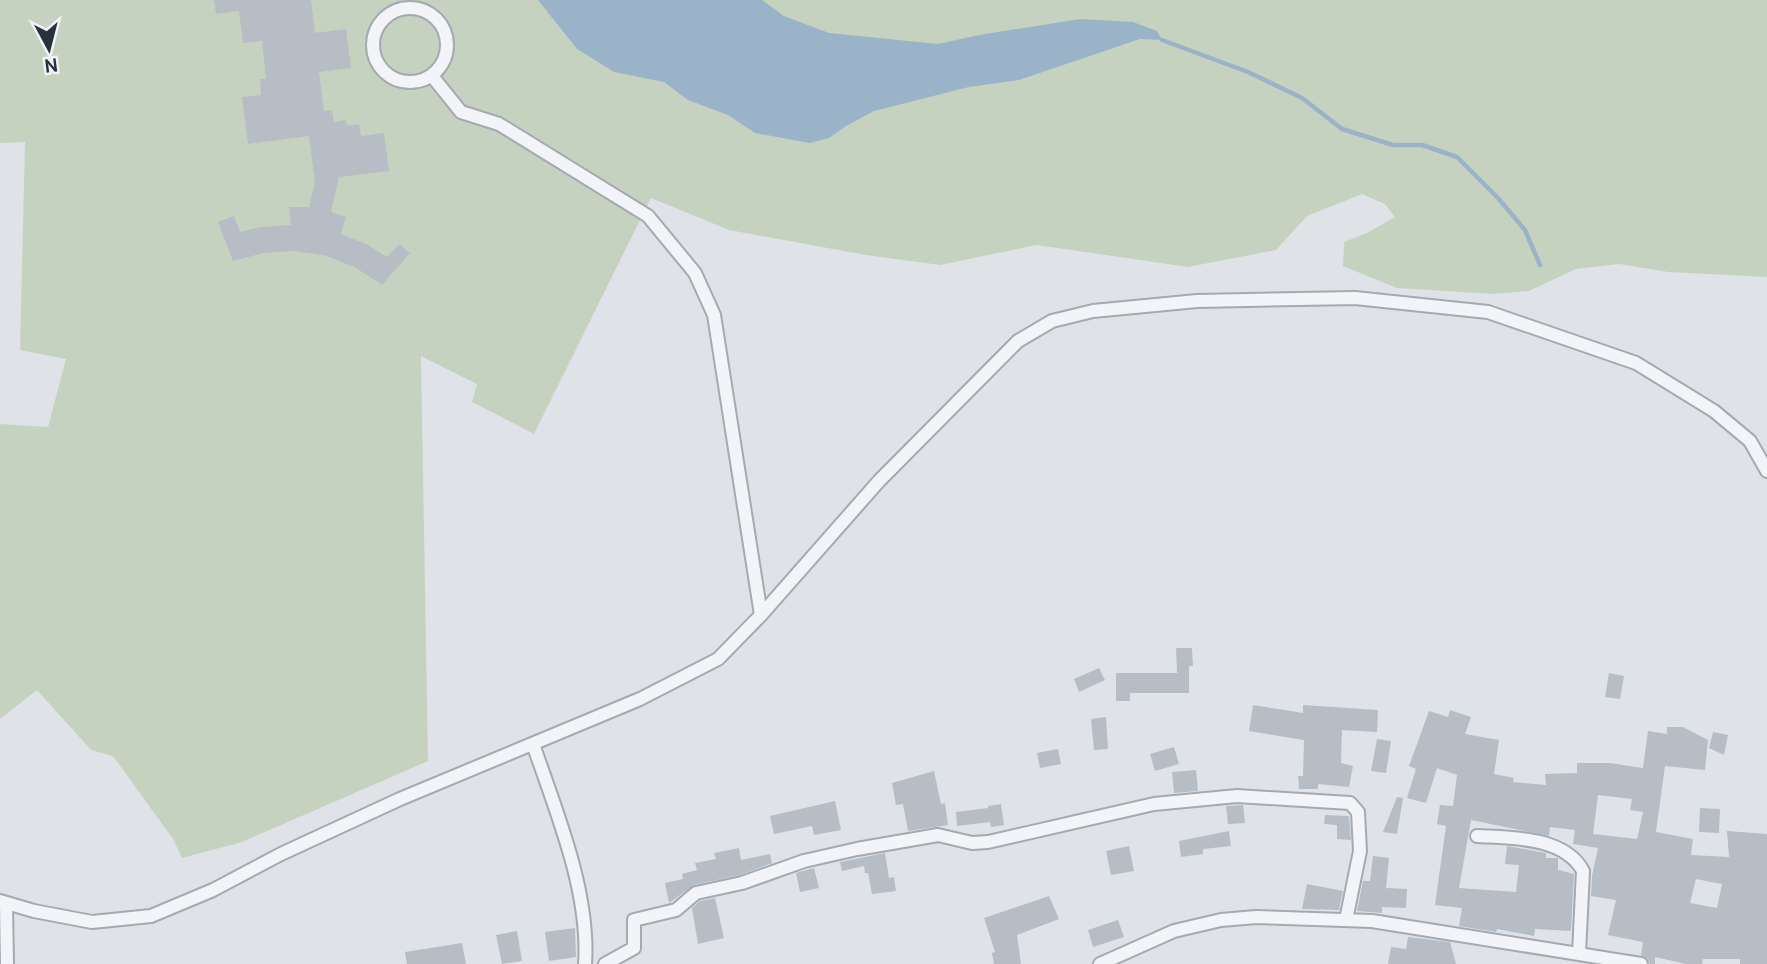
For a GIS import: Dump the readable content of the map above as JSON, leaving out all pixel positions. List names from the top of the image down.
{
  "north": "bottom"
}
